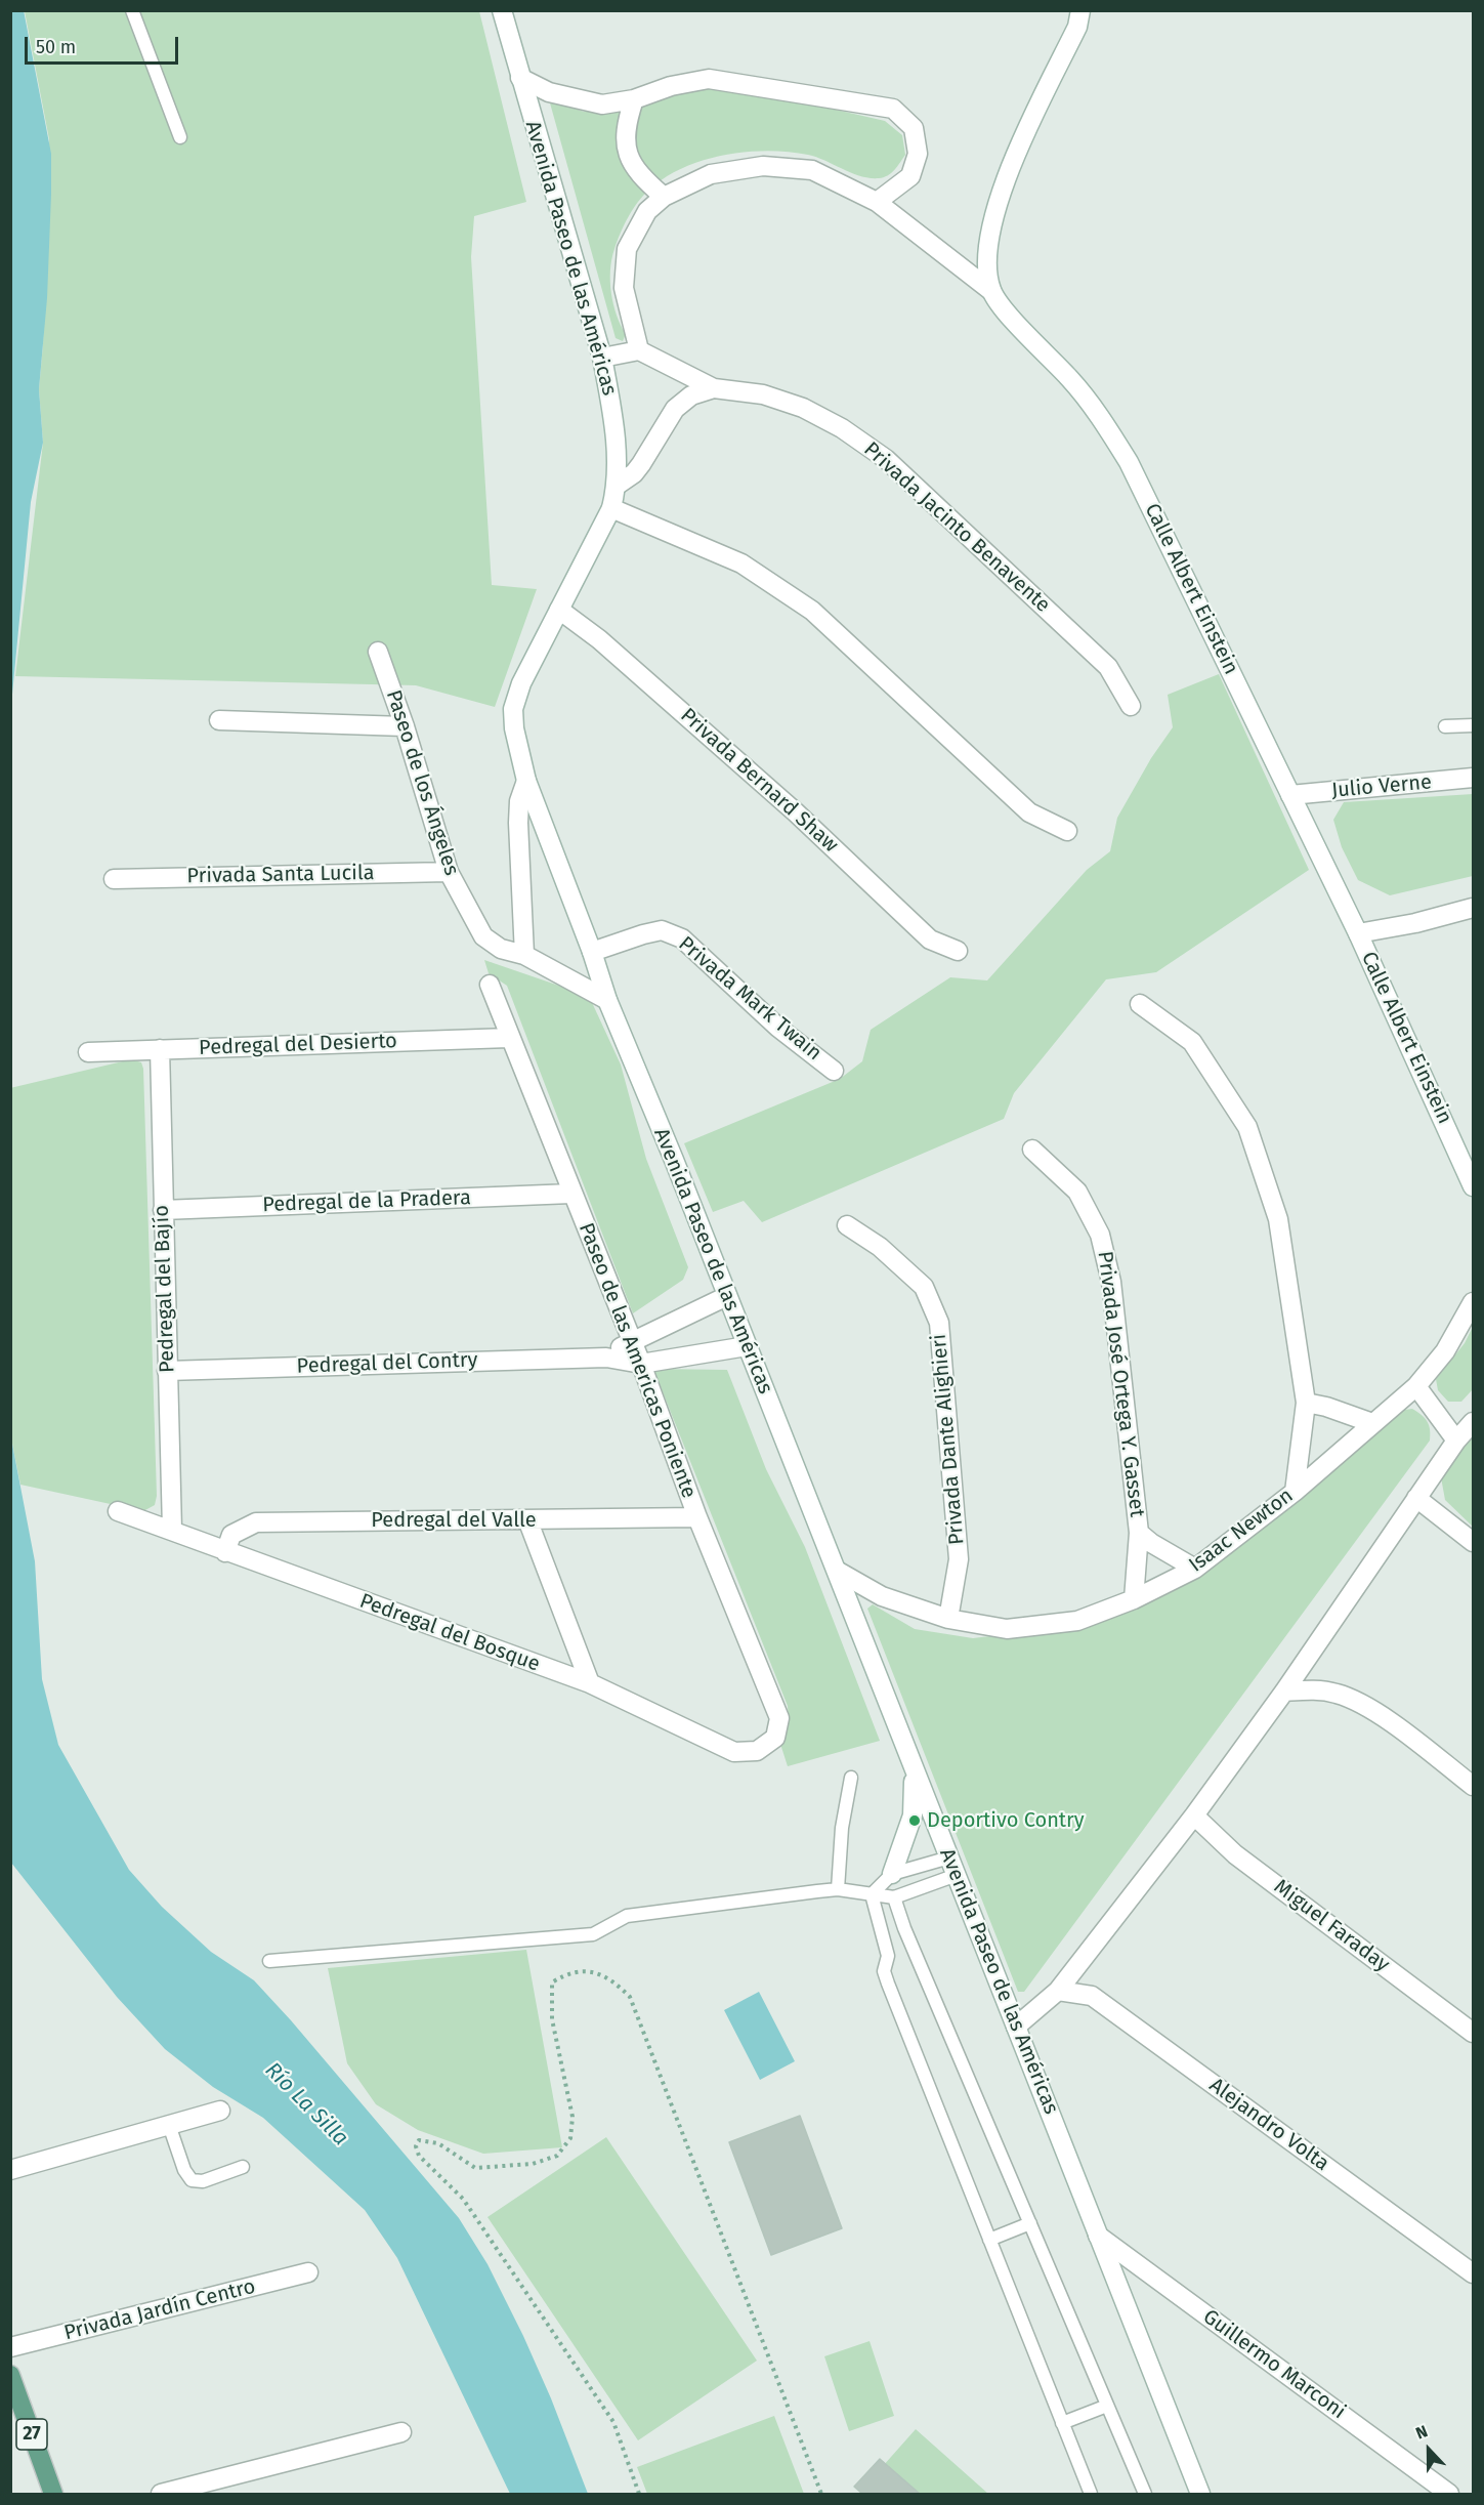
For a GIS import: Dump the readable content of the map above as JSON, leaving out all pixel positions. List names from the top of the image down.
{
  "streets": {
    "main road": ["27"],
    "street": [
      "Avenida Paseo de las Américas",
      "Privada Jacinto Benavente",
      "Calle Albert Einstein",
      "Privada Bernard Shaw",
      "Paseo de los Ángeles",
      "Julio Verne",
      "Privada Santa Lucila",
      "Privada Mark Twain",
      "Pedregal del Desierto",
      "Pedregal de la Pradera",
      "Pedregal del Bajío",
      "Paseo de las Americas Poniente",
      "Pedregal del Contry",
      "Privada José Ortega Y. Gasset",
      "Privada Dante Alighieri",
      "Pedregal del Valle",
      "Isaac Newton",
      "Pedregal del Bosque",
      "Miguel Faraday",
      "Alejandro Volta",
      "Privada Jardín Centro",
      "Guillermo Marconi"
    ]
  },
  "crossings": [
    ["Avenida Paseo de las Américas", "Privada Jacinto Benavente"],
    ["Avenida Paseo de las Américas", "Privada Bernard Shaw"],
    ["Avenida Paseo de las Américas", "Paseo de los Ángeles"],
    ["Avenida Paseo de las Américas", "Privada Mark Twain"],
    ["Avenida Paseo de las Américas", "Pedregal del Contry"],
    ["Avenida Paseo de las Américas", "Isaac Newton"],
    ["Avenida Paseo de las Américas", "Guillermo Marconi"],
    ["Calle Albert Einstein", "Julio Verne"],
    ["Paseo de los Ángeles", "Privada Santa Lucila"],
    ["Pedregal del Desierto", "Pedregal del Bajío"],
    ["Pedregal del Desierto", "Paseo de las Americas Poniente"],
    ["Pedregal de la Pradera", "Pedregal del Bajío"],
    ["Pedregal de la Pradera", "Paseo de las Americas Poniente"],
    ["Pedregal del Bajío", "Pedregal del Contry"],
    ["Pedregal del Bajío", "Pedregal del Bosque"],
    ["Paseo de las Americas Poniente", "Pedregal del Contry"],
    ["Paseo de las Americas Poniente", "Pedregal del Valle"],
    ["Paseo de las Americas Poniente", "Pedregal del Bosque"],
    ["Privada José Ortega Y. Gasset", "Isaac Newton"],
    ["Privada Dante Alighieri", "Isaac Newton"],
    ["Pedregal del Valle", "Pedregal del Bosque"]
  ],
  "water": ["Río La Silla"],
  "places": ["Deportivo Contry"],
  "scale_bar": "50 m",
  "north": "top"
}
